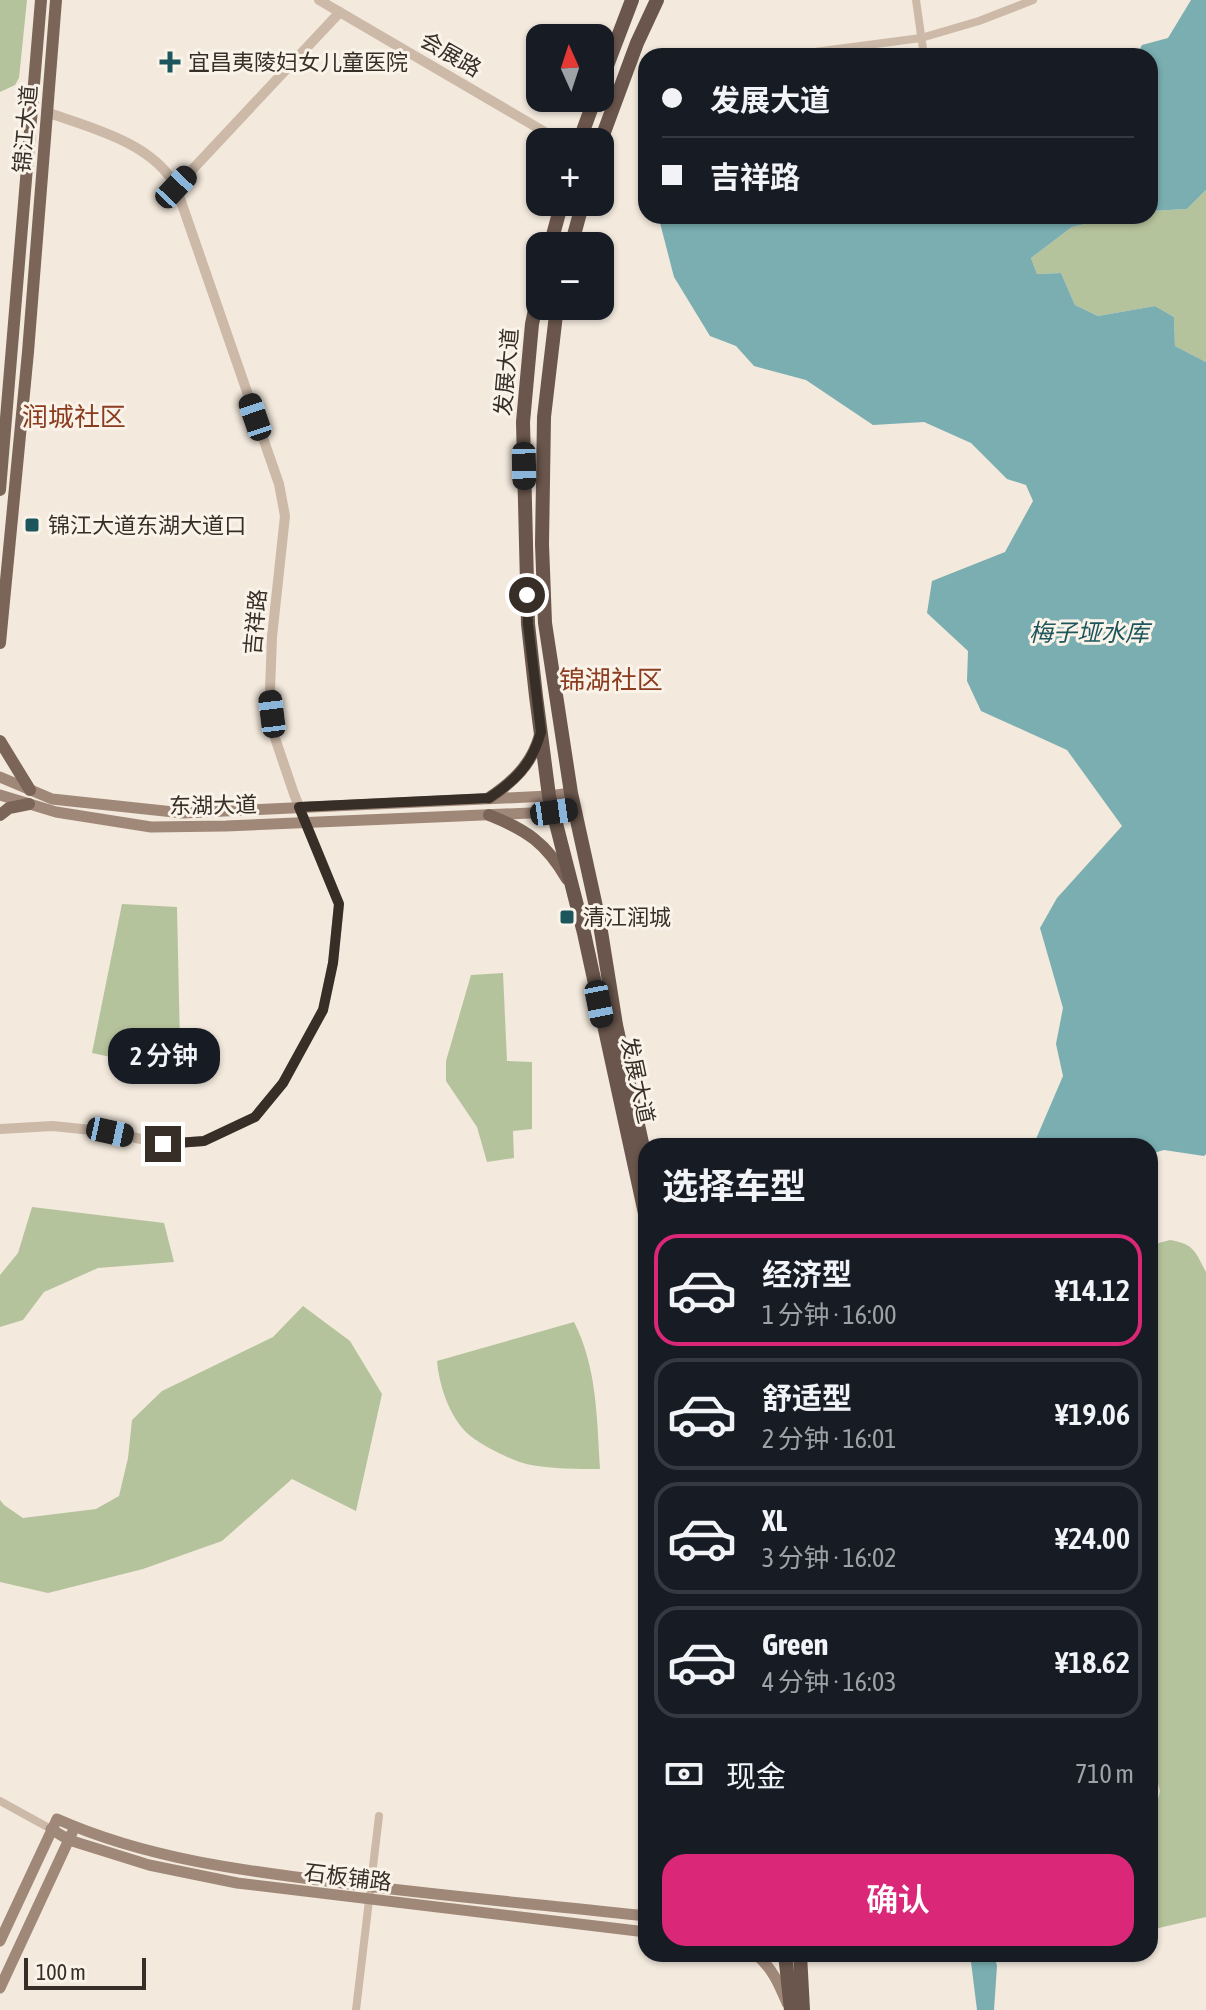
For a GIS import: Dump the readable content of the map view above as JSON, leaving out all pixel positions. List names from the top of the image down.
{
  "streets": {
    "highway": ["发展大道"],
    "main road": ["锦江大道", "东湖大道", "石板铺路"],
    "street": ["会展路", "吉祥路"]
  },
  "crossings": [
    ["锦江大道", "吉祥路"],
    ["发展大道", "东湖大道"],
    ["吉祥路", "东湖大道"]
  ],
  "districts": ["润城社区", "锦湖社区"],
  "water": ["梅子垭水库"],
  "places": {
    "health": ["宜昌夷陵妇女儿童医院"],
    "transit": ["锦江大道东湖大道口", "清江润城"]
  },
  "scale_bar": "100 m",
  "north": "top",
  "page": {
    "map_buttons": ["+", "−"],
    "banner": ["发展大道", "吉祥路"],
    "bubble": "2 分钟",
    "heading": "选择车型",
    "list": [
      {
        "name": "经济型",
        "note": "1 分钟 · 16:00",
        "value": "¥14.12"
      },
      {
        "name": "舒适型",
        "note": "2 分钟 · 16:01",
        "value": "¥19.06"
      },
      {
        "name": "XL",
        "note": "3 分钟 · 16:02",
        "value": "¥24.00"
      },
      {
        "name": "Green",
        "note": "4 分钟 · 16:03",
        "value": "¥18.62"
      }
    ],
    "pay": ["现金", "710 m"],
    "buttons": "确认",
    "scale": "100 m"
  }
}
